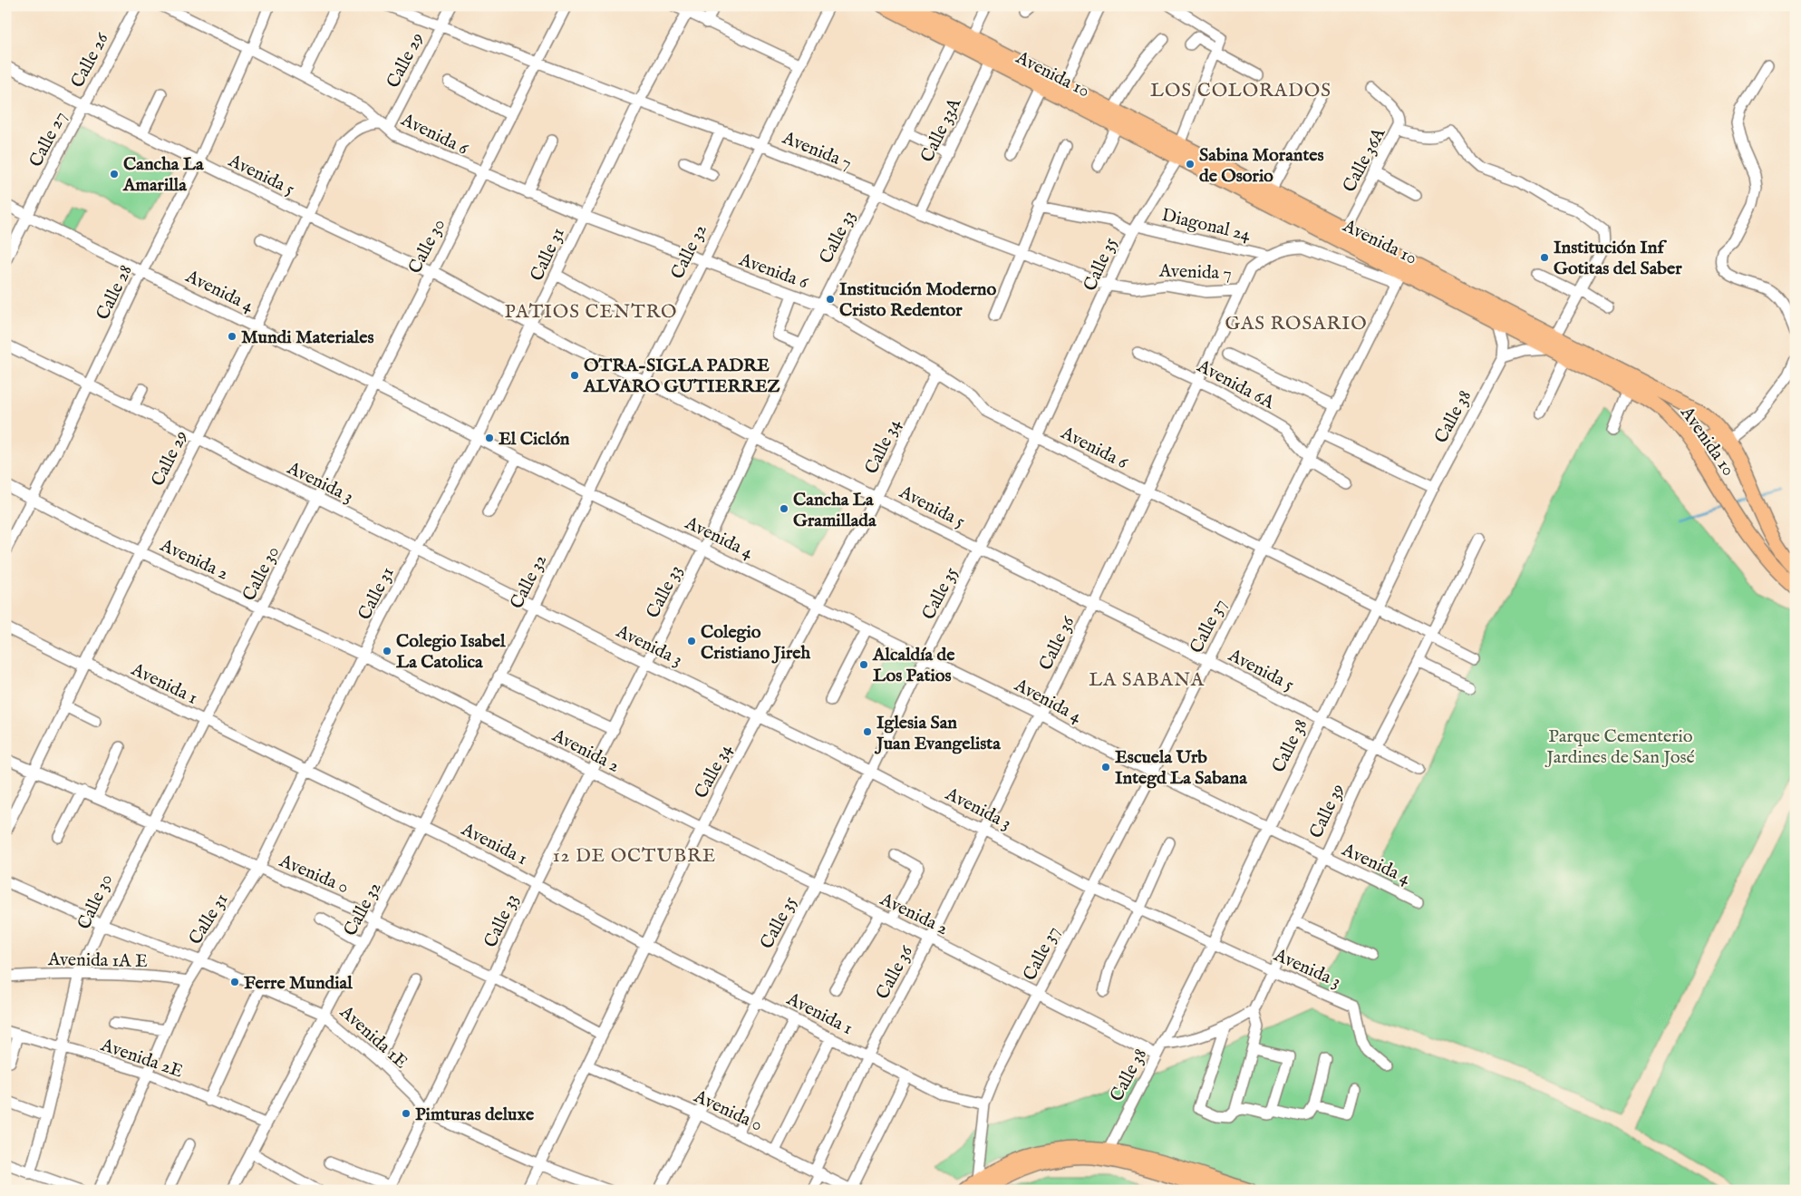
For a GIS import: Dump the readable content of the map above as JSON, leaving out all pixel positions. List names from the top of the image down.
{
  "streets": {
    "main road": ["Avenida 10"],
    "street": [
      "Calle 26",
      "Calle 29",
      "Calle 33A",
      "Avenida 6",
      "Calle 27",
      "Avenida 7",
      "Calle 36A",
      "Avenida 5",
      "Diagonal 24",
      "Calle 33",
      "Calle 30",
      "Calle 32",
      "Calle 31",
      "Calle 35",
      "Avenida 4",
      "Calle 28",
      "Avenida 6A",
      "Calle 38",
      "Calle 34",
      "Avenida 3",
      "Avenida 2",
      "Calle 37",
      "Calle 36",
      "Avenida 1",
      "Calle 39",
      "Avenida 0",
      "Avenida 1A E",
      "Avenida 1E",
      "Avenida 2E"
    ]
  },
  "crossings": [
    ["Calle 26", "Calle 27"],
    ["Calle 26", "Avenida 5"],
    ["Calle 29", "Avenida 6"],
    ["Calle 29", "Avenida 7"],
    ["Calle 29", "Avenida 5"],
    ["Calle 29", "Avenida 4"],
    ["Calle 29", "Avenida 3"],
    ["Calle 29", "Avenida 2"],
    ["Calle 29", "Avenida 1"],
    ["Calle 29", "Avenida 0"],
    ["Avenida 10", "Calle 33A"],
    ["Avenida 10", "Calle 36A"],
    ["Avenida 10", "Calle 33"],
    ["Avenida 10", "Calle 35"],
    ["Avenida 10", "Calle 37"],
    ["Calle 33A", "Avenida 7"],
    ["Avenida 6", "Calle 33"],
    ["Avenida 6", "Calle 30"],
    ["Avenida 6", "Calle 32"],
    ["Avenida 6", "Calle 31"],
    ["Avenida 6", "Calle 35"],
    ["Avenida 6", "Calle 28"],
    ["Avenida 6", "Calle 38"],
    ["Avenida 6", "Calle 34"],
    ["Avenida 6", "Calle 37"],
    ["Avenida 6", "Calle 36"],
    ["Avenida 6", "Calle 39"],
    ["Calle 27", "Avenida 5"],
    ["Calle 27", "Avenida 4"],
    ["Avenida 7", "Calle 33"],
    ["Avenida 7", "Calle 30"],
    ["Avenida 7", "Calle 32"],
    ["Avenida 7", "Calle 31"],
    ["Avenida 7", "Calle 35"],
    ["Avenida 7", "Calle 36"],
    ["Avenida 5", "Calle 33"],
    ["Avenida 5", "Calle 30"],
    ["Avenida 5", "Calle 32"],
    ["Avenida 5", "Calle 31"],
    ["Avenida 5", "Calle 35"],
    ["Avenida 5", "Calle 28"],
    ["Avenida 5", "Calle 38"],
    ["Avenida 5", "Calle 34"],
    ["Avenida 5", "Calle 37"],
    ["Avenida 5", "Calle 36"],
    ["Avenida 5", "Calle 39"],
    ["Diagonal 24", "Calle 35"],
    ["Diagonal 24", "Calle 36"],
    ["Calle 33", "Avenida 4"],
    ["Calle 33", "Avenida 3"],
    ["Calle 33", "Avenida 2"],
    ["Calle 33", "Avenida 1"],
    ["Calle 33", "Avenida 0"],
    ["Calle 33", "Avenida 1E"],
    ["Calle 30", "Avenida 4"],
    ["Calle 30", "Avenida 3"],
    ["Calle 30", "Avenida 2"],
    ["Calle 30", "Avenida 1"],
    ["Calle 30", "Avenida 0"],
    ["Calle 30", "Avenida 1A E"],
    ["Calle 30", "Avenida 1E"],
    ["Calle 30", "Avenida 2E"],
    ["Calle 32", "Avenida 4"],
    ["Calle 32", "Avenida 3"],
    ["Calle 32", "Avenida 2"],
    ["Calle 32", "Avenida 1"],
    ["Calle 32", "Avenida 0"],
    ["Calle 32", "Avenida 1E"],
    ["Calle 32", "Avenida 2E"],
    ["Calle 31", "Avenida 4"],
    ["Calle 31", "Avenida 3"],
    ["Calle 31", "Avenida 2"],
    ["Calle 31", "Avenida 1"],
    ["Calle 31", "Avenida 0"],
    ["Calle 31", "Avenida 1A E"],
    ["Calle 31", "Avenida 1E"],
    ["Calle 31", "Avenida 2E"],
    ["Calle 35", "Avenida 4"],
    ["Calle 35", "Avenida 3"],
    ["Calle 35", "Avenida 2"],
    ["Calle 35", "Avenida 1"],
    ["Calle 35", "Avenida 0"],
    ["Avenida 4", "Calle 28"],
    ["Avenida 4", "Calle 38"],
    ["Avenida 4", "Calle 34"],
    ["Avenida 4", "Calle 37"],
    ["Avenida 4", "Calle 36"],
    ["Avenida 4", "Calle 39"],
    ["Calle 28", "Avenida 3"],
    ["Calle 28", "Avenida 2"],
    ["Avenida 6A", "Calle 37"],
    ["Avenida 6A", "Calle 36"],
    ["Calle 38", "Avenida 3"],
    ["Calle 38", "Avenida 2"],
    ["Calle 34", "Avenida 3"],
    ["Calle 34", "Avenida 2"],
    ["Calle 34", "Avenida 1"],
    ["Calle 34", "Avenida 0"],
    ["Calle 34", "Avenida 1E"],
    ["Avenida 3", "Calle 37"],
    ["Avenida 3", "Calle 36"],
    ["Avenida 3", "Calle 39"],
    ["Avenida 2", "Calle 37"],
    ["Avenida 2", "Calle 36"],
    ["Calle 37", "Avenida 1"],
    ["Calle 36", "Avenida 1"],
    ["Calle 36", "Avenida 0"]
  ],
  "districts": [
    "LOS COLORADOS",
    "PATIOS CENTRO",
    "GAS ROSARIO",
    "LA SABANA",
    "12 DE OCTUBRE"
  ],
  "parks": ["Parque Cementerio Jardines de San José"],
  "places": [
    "Sabina Morantes de Osorio",
    "Cancha La Amarilla",
    "Institución Inf Gotitas del Saber",
    "Institución Moderno Cristo Redentor",
    "Mundi Materiales",
    "OTRA-SIGLA PADRE ALVARO GUTIERREZ",
    "El Ciclón",
    "Cancha La Gramillada",
    "Colegio Cristiano Jireh",
    "Colegio Isabel La Catolica",
    "Alcaldía de Los Patios",
    "Iglesia San Juan Evangelista",
    "Escuela Urb Integd La Sabana",
    "Ferre Mundial",
    "Pimturas deluxe"
  ]
}
